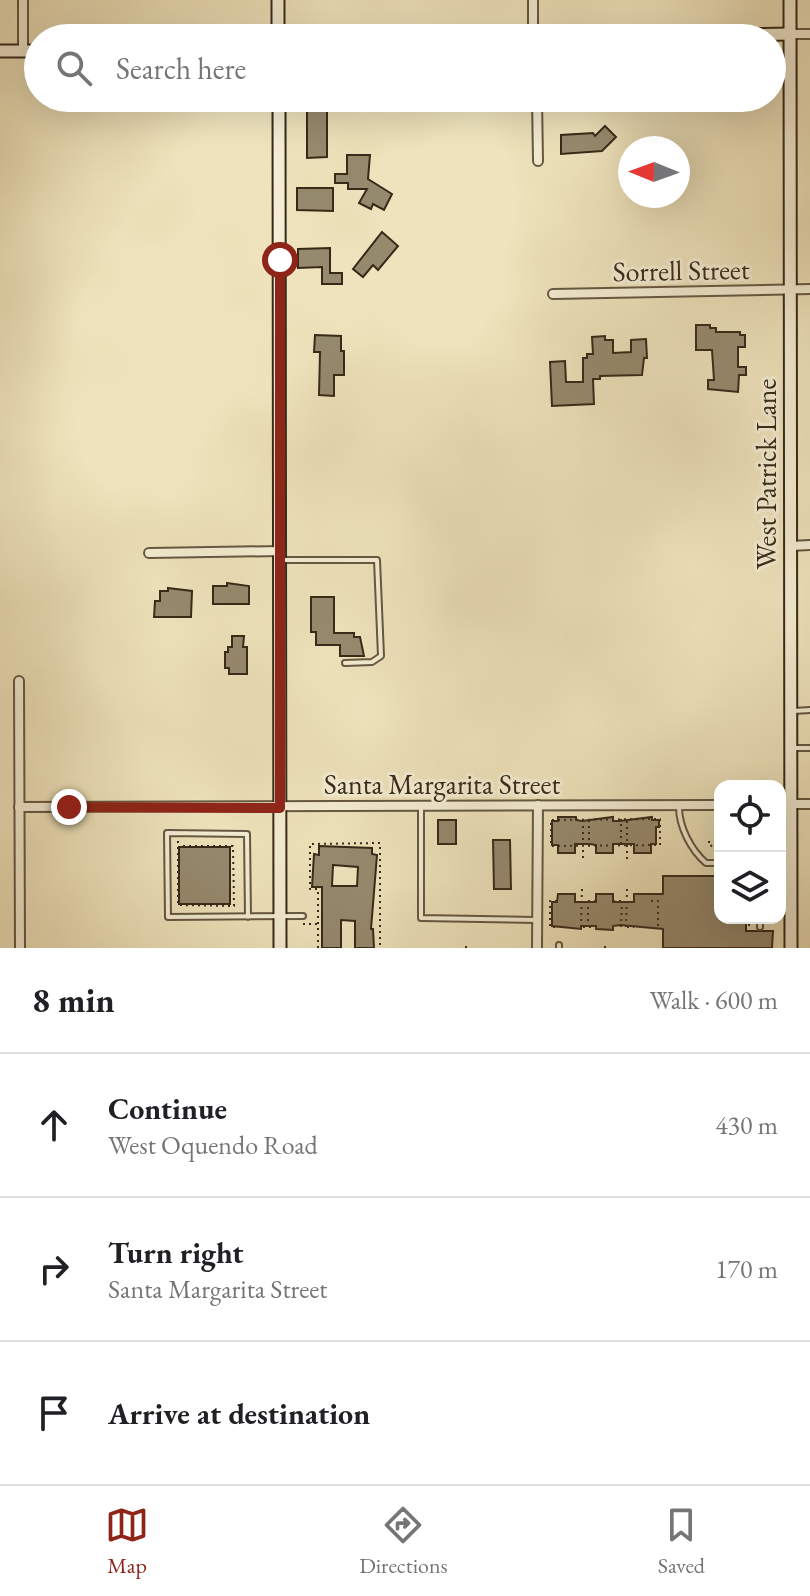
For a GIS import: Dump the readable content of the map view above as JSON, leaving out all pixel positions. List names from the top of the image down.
{
  "streets": {
    "street": ["Sorrell Street", "West Patrick Lane", "Santa Margarita Street"]
  },
  "crossings": [
    ["Sorrell Street", "West Patrick Lane"]
  ],
  "north": "left",
  "page": {
    "search": "Search here",
    "heading": ["8 min", "Walk · 600 m"],
    "list": [
      ["Continue", "West Oquendo Road", "430 m"],
      ["Turn right", "Santa Margarita Street", "170 m"],
      "Arrive at destination"
    ],
    "nav": ["Map", "Directions", "Saved"]
  }
}
